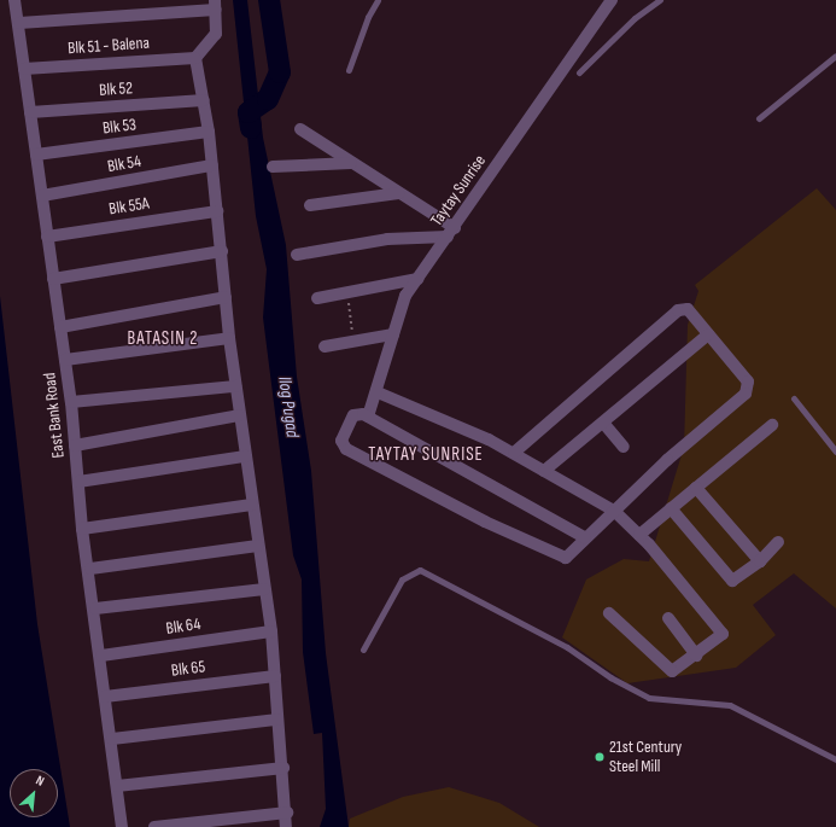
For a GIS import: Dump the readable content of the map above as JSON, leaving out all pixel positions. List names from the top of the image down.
{
  "streets": {
    "street": [
      "Blk 51 - Balena",
      "Blk 52",
      "Blk 53",
      "Blk 54",
      "Taytay Sunrise",
      "Blk 55A",
      "East Bank Road",
      "Blk 64",
      "Blk 65"
    ]
  },
  "crossings": [
    ["Blk 51 - Balena", "East Bank Road"],
    ["Blk 52", "East Bank Road"],
    ["Blk 53", "East Bank Road"],
    ["Blk 54", "East Bank Road"],
    ["Blk 55A", "East Bank Road"],
    ["East Bank Road", "Blk 64"],
    ["East Bank Road", "Blk 65"]
  ],
  "districts": ["BATASIN 2", "TAYTAY SUNRISE"],
  "water": ["Ilog Pugad"],
  "places": ["21st Century Steel Mill"],
  "north": "top right"
}
